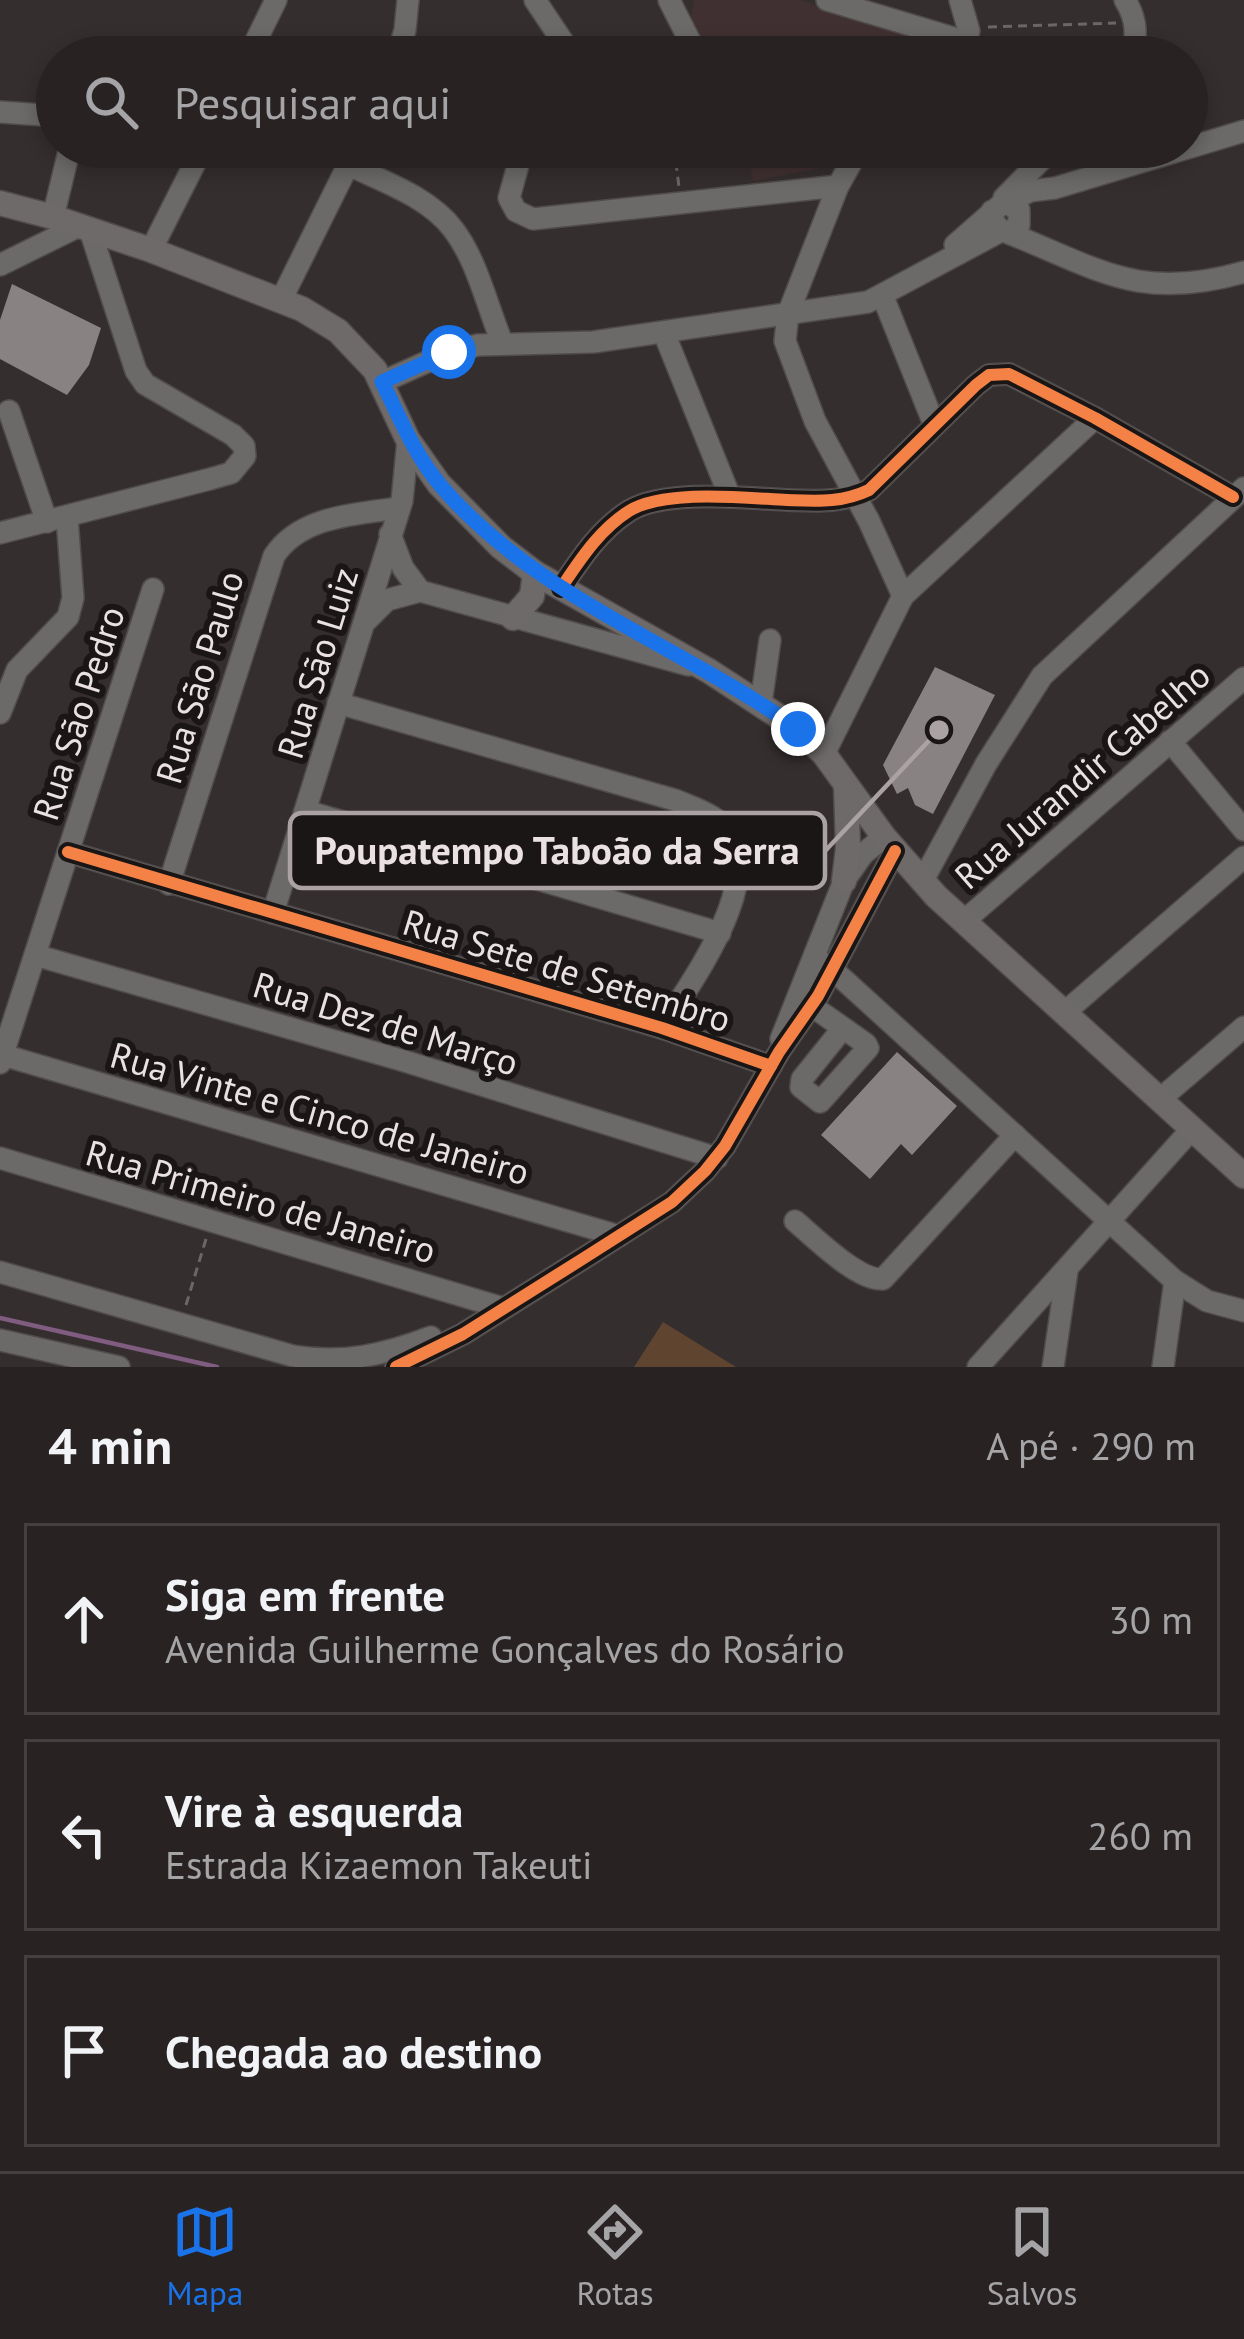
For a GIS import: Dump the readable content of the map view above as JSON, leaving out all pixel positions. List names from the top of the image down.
{
  "streets": {
    "street": [
      "Rua São Luiz",
      "Rua São Paulo",
      "Rua São Pedro",
      "Rua Jurandir Cabelho",
      "Rua Sete de Setembro",
      "Rua Dez de Março",
      "Rua Vinte e Cinco de Janeiro",
      "Rua Primeiro de Janeiro"
    ]
  },
  "crossings": [
    ["Rua São Luiz", "Rua São Paulo"],
    ["Rua São Luiz", "Rua Sete de Setembro"],
    ["Rua São Paulo", "Rua Sete de Setembro"],
    ["Rua São Pedro", "Rua Sete de Setembro"],
    ["Rua São Pedro", "Rua Dez de Março"],
    ["Rua São Pedro", "Rua Vinte e Cinco de Janeiro"]
  ],
  "places": ["Poupatempo Taboão da Serra"],
  "page": {
    "search": "Pesquisar aqui",
    "heading": ["4 min", "A pé · 290 m"],
    "list": [
      ["Siga em frente", "Avenida Guilherme Gonçalves do Rosário", "30 m"],
      ["Vire à esquerda", "Estrada Kizaemon Takeuti", "260 m"],
      "Chegada ao destino"
    ],
    "nav": ["Mapa", "Rotas", "Salvos"]
  }
}
